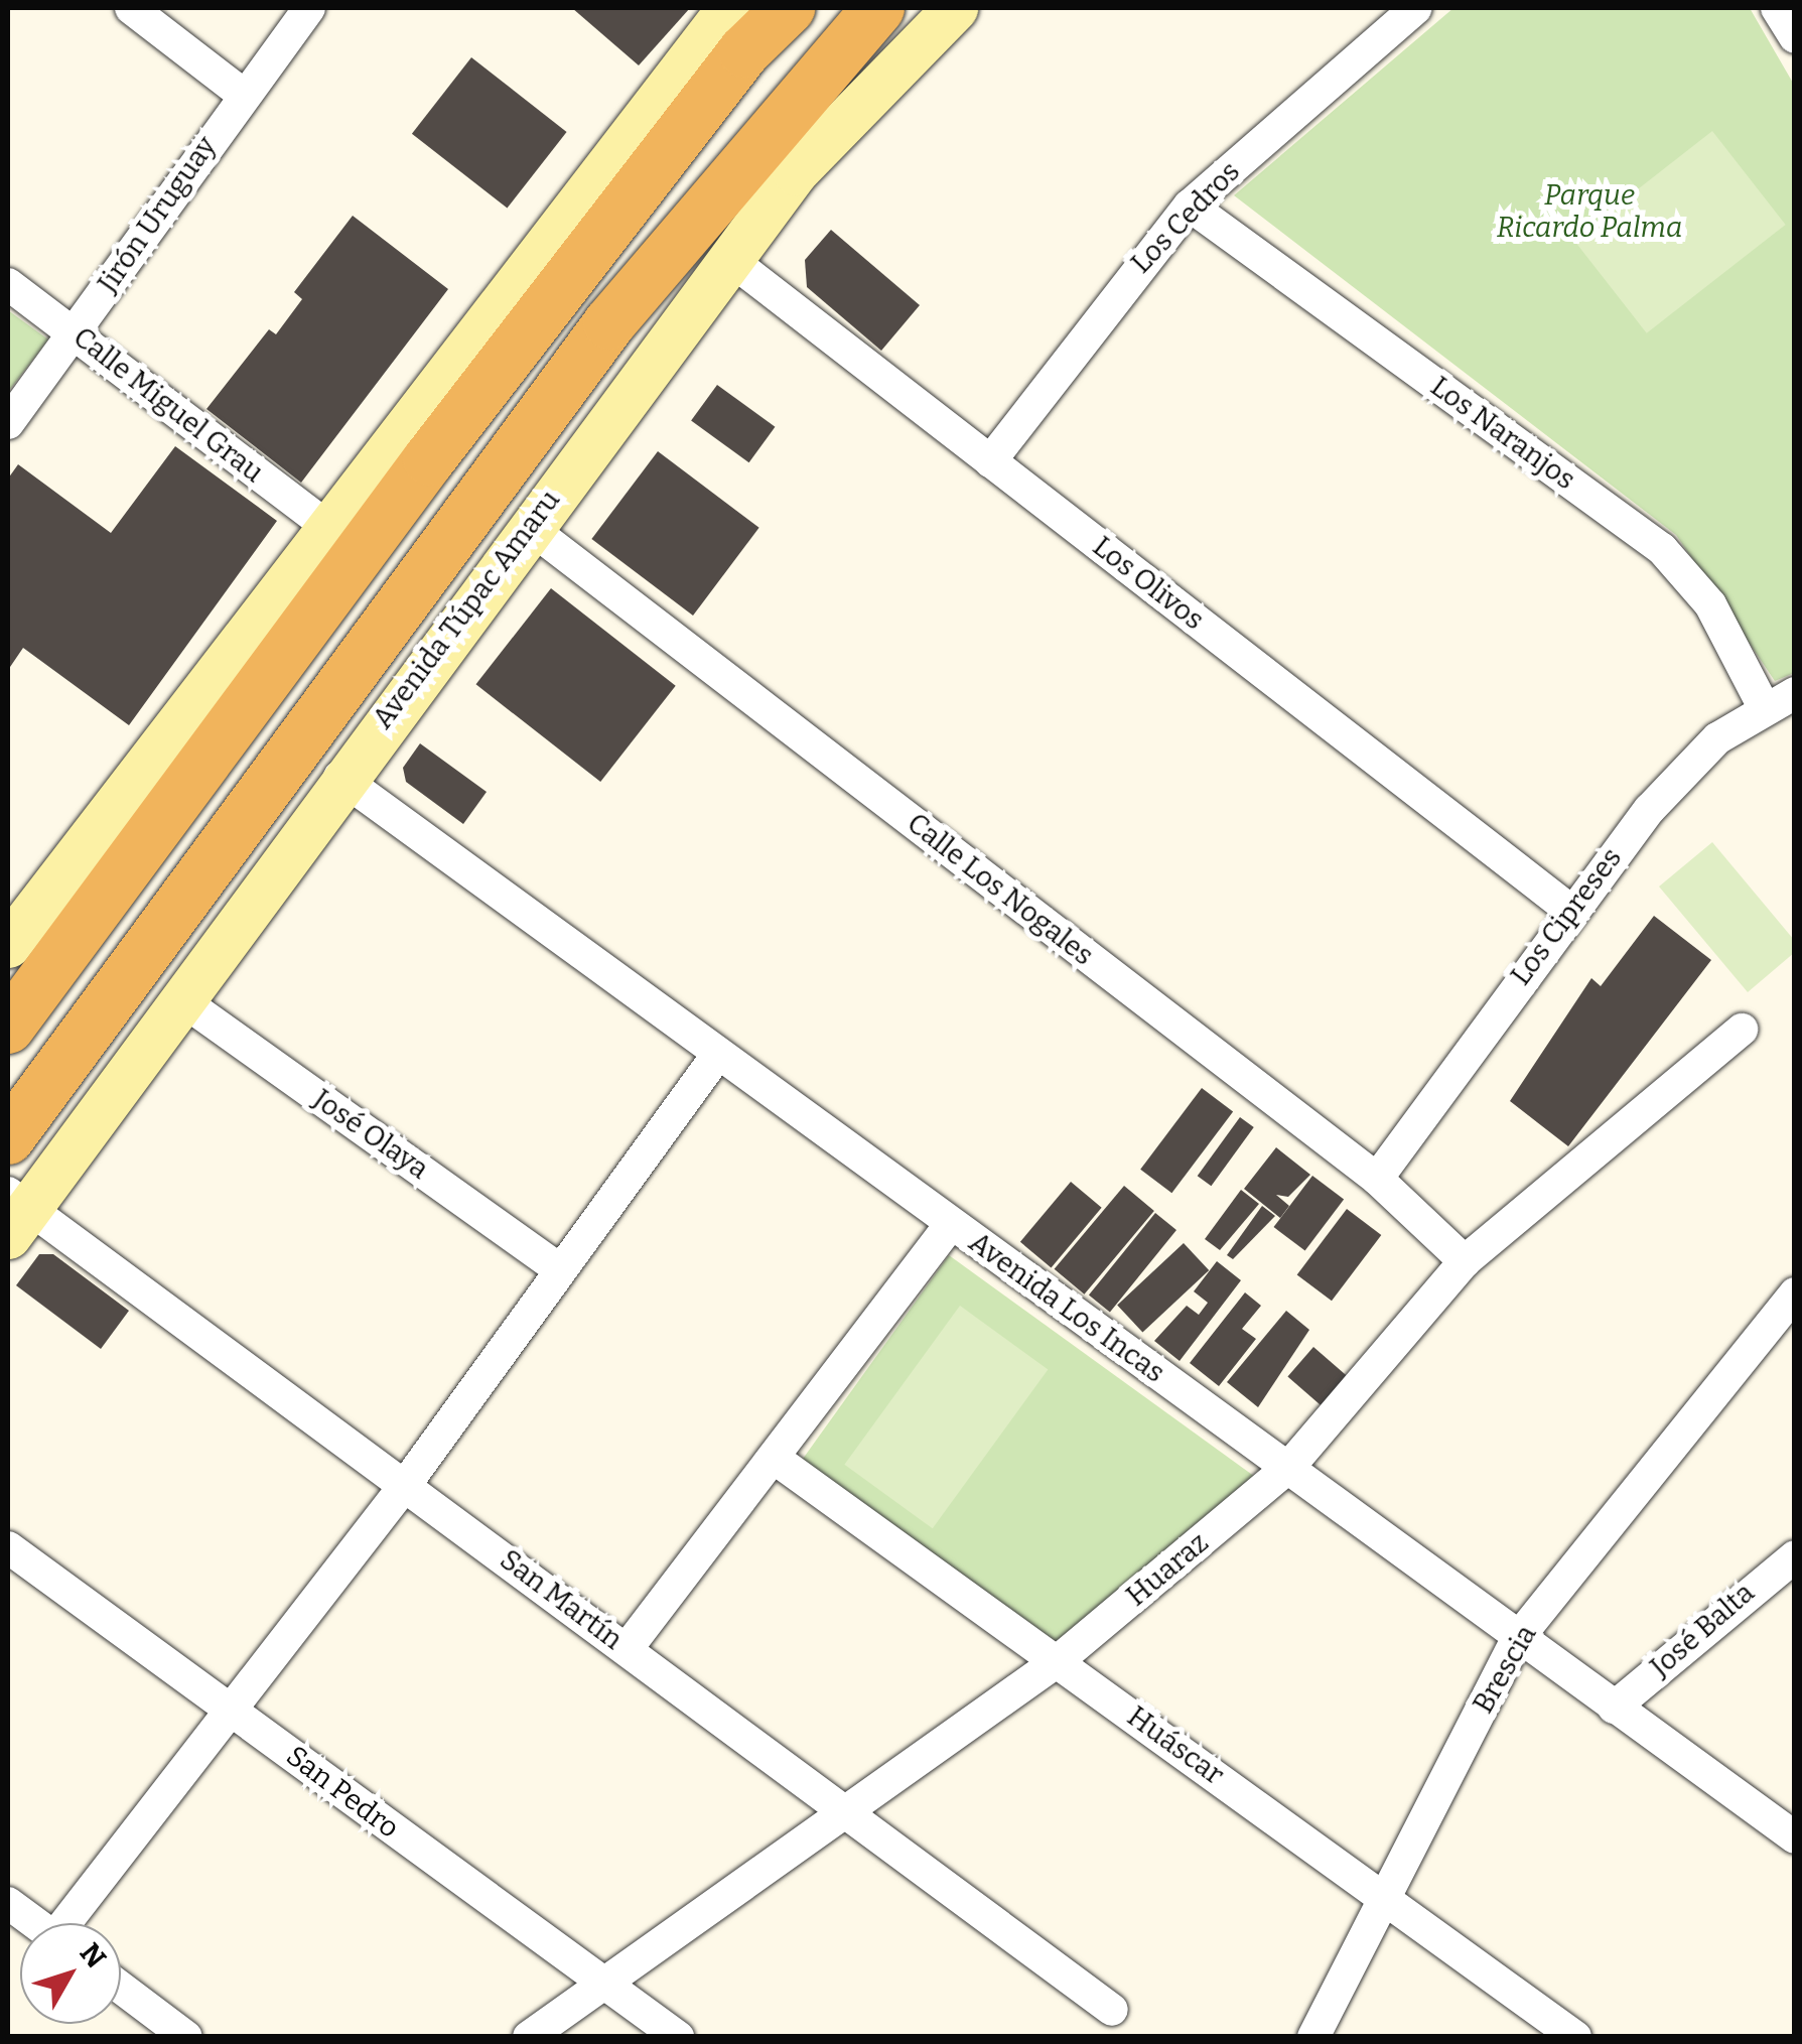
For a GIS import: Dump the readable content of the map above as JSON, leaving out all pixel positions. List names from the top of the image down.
{
  "streets": {
    "highway": ["Avenida Túpac Amaru"],
    "street": [
      "Jirón Uruguay",
      "Los Cedros",
      "Calle Miguel Grau",
      "Los Naranjos",
      "Los Olivos",
      "Calle Los Nogales",
      "Los Cipreses",
      "José Olaya",
      "Avenida Los Incas",
      "Huaraz",
      "San Martín",
      "José Balta",
      "Brescia",
      "Huáscar",
      "San Pedro"
    ]
  },
  "crossings": [
    ["Jirón Uruguay", "Calle Miguel Grau"],
    ["Los Cedros", "Los Naranjos"],
    ["Los Cedros", "Los Olivos"],
    ["Los Naranjos", "Los Cipreses"],
    ["Los Olivos", "Avenida Túpac Amaru"],
    ["Los Olivos", "Los Cipreses"],
    ["Avenida Túpac Amaru", "Calle Los Nogales"],
    ["Avenida Túpac Amaru", "José Olaya"],
    ["Avenida Túpac Amaru", "Avenida Los Incas"],
    ["Avenida Túpac Amaru", "San Martín"],
    ["Calle Los Nogales", "Los Cipreses"],
    ["Calle Los Nogales", "Huaraz"],
    ["Avenida Los Incas", "Huaraz"],
    ["Avenida Los Incas", "José Balta"],
    ["Avenida Los Incas", "Brescia"],
    ["Huaraz", "San Martín"],
    ["Huaraz", "Huáscar"],
    ["Huaraz", "San Pedro"],
    ["Brescia", "Huáscar"]
  ],
  "parks": ["Parque Ricardo Palma"],
  "north": "top right"
}
